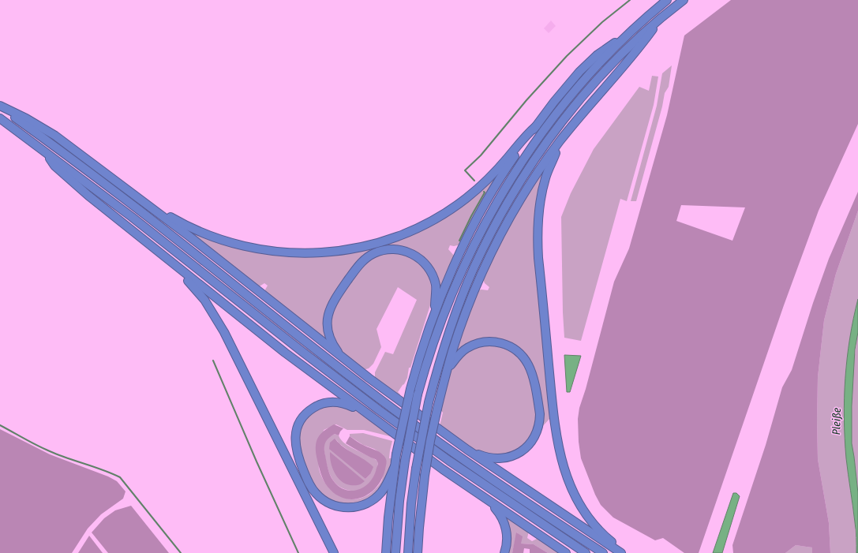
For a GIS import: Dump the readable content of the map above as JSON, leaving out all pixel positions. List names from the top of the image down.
{
  "water": ["Pleiße"]
}
